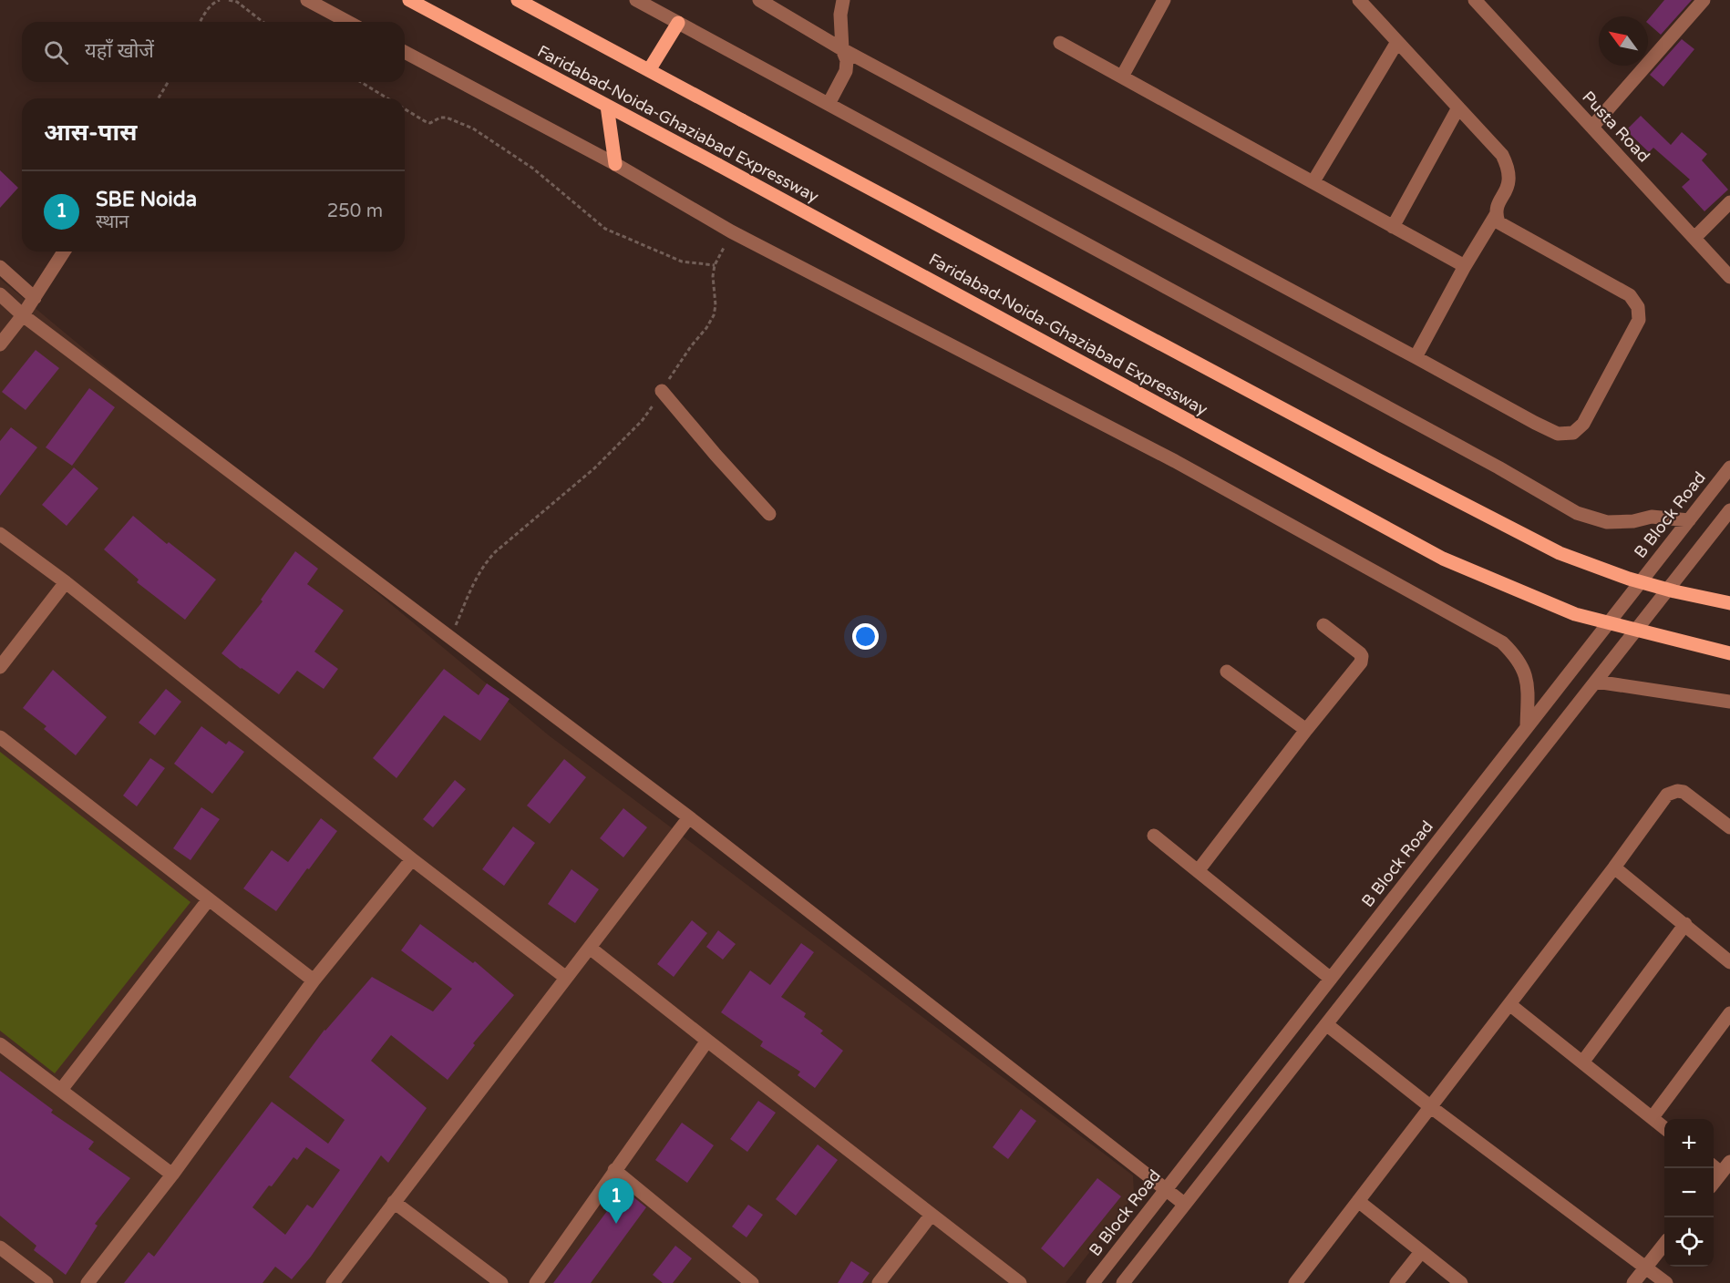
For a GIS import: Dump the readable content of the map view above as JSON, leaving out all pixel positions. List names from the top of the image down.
{
  "streets": {
    "main road": ["Faridabad-Noida-Ghaziabad Expressway"],
    "street": ["Pusta Road", "B Block Road"]
  },
  "north": "top left",
  "page": {
    "search": "यहाँ खोजें",
    "heading": "आस-पास",
    "list": [
      {
        "mark": "1",
        "name": "SBE Noida",
        "note": "स्थान",
        "value": "250 m"
      }
    ],
    "map_buttons": ["+", "−"],
    "pins": "1"
  }
}
